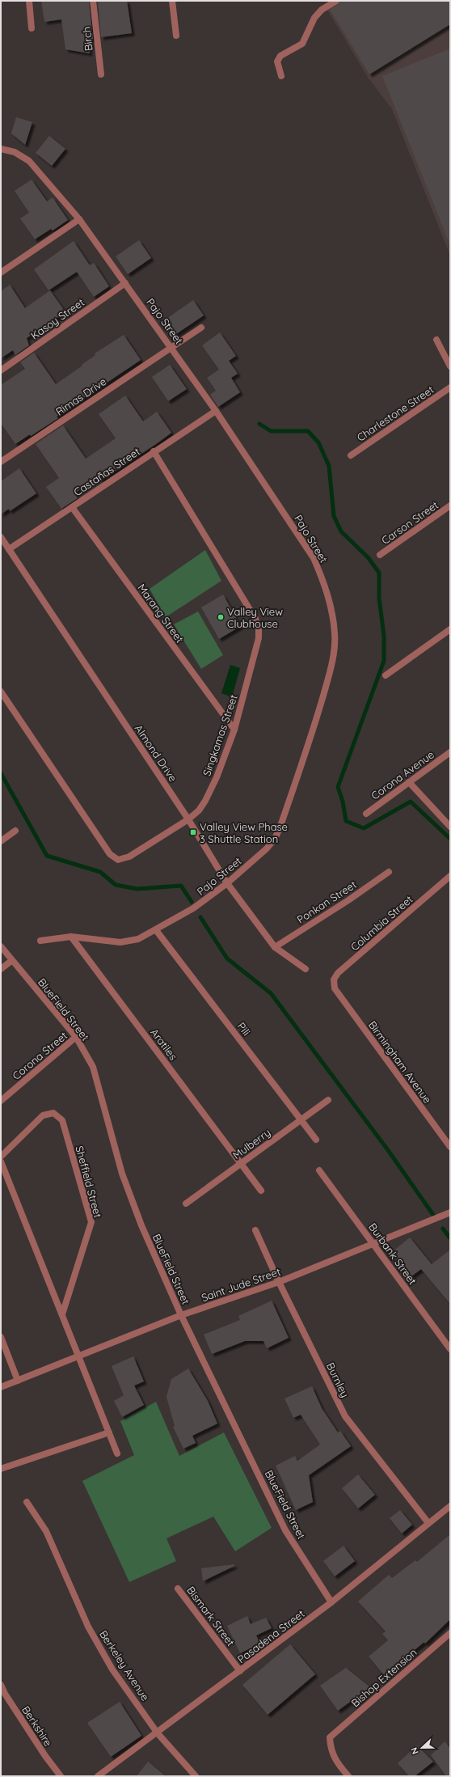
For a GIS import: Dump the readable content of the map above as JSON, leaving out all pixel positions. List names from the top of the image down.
{
  "streets": {
    "street": [
      "Birch",
      "Kasoy Street",
      "Pajo Street",
      "Rimas Drive",
      "Charlestone Street",
      "Castañas Street",
      "Carson Street",
      "Marang Street",
      "Singkamas Street",
      "Almond Drive",
      "Corona Avenue",
      "Ponkan Street",
      "Columbia Street",
      "BlueField Street",
      "Pili",
      "Aratiles",
      "Corona Street",
      "Birmingham Avenue",
      "Mulberry",
      "Sheffield Street",
      "Burbank Street",
      "Saint Jude Street",
      "Burnley",
      "Bismark Street",
      "Pasadena Street",
      "Berkeley Avenue",
      "Bishop Extension",
      "Berkshire"
    ]
  },
  "crossings": [
    ["Kasoy Street", "Pajo Street"],
    ["Pajo Street", "Rimas Drive"],
    ["Pajo Street", "Castañas Street"],
    ["Pajo Street", "Almond Drive"],
    ["Pajo Street", "Pili"],
    ["Pajo Street", "Aratiles"],
    ["Castañas Street", "Marang Street"],
    ["Castañas Street", "Singkamas Street"],
    ["Castañas Street", "Almond Drive"],
    ["Marang Street", "Singkamas Street"],
    ["Singkamas Street", "Almond Drive"],
    ["Almond Drive", "Ponkan Street"],
    ["Columbia Street", "Birmingham Avenue"],
    ["BlueField Street", "Corona Street"],
    ["BlueField Street", "Saint Jude Street"],
    ["BlueField Street", "Pasadena Street"],
    ["Pili", "Mulberry"],
    ["Aratiles", "Mulberry"],
    ["Burbank Street", "Saint Jude Street"],
    ["Saint Jude Street", "Burnley"],
    ["Burnley", "Pasadena Street"],
    ["Bismark Street", "Pasadena Street"],
    ["Pasadena Street", "Berkeley Avenue"]
  ],
  "places": {
    "other": ["Valley View Clubhouse"],
    "transit": ["Valley View Phase 3 Shuttle Station"]
  },
  "north": "left"
}
